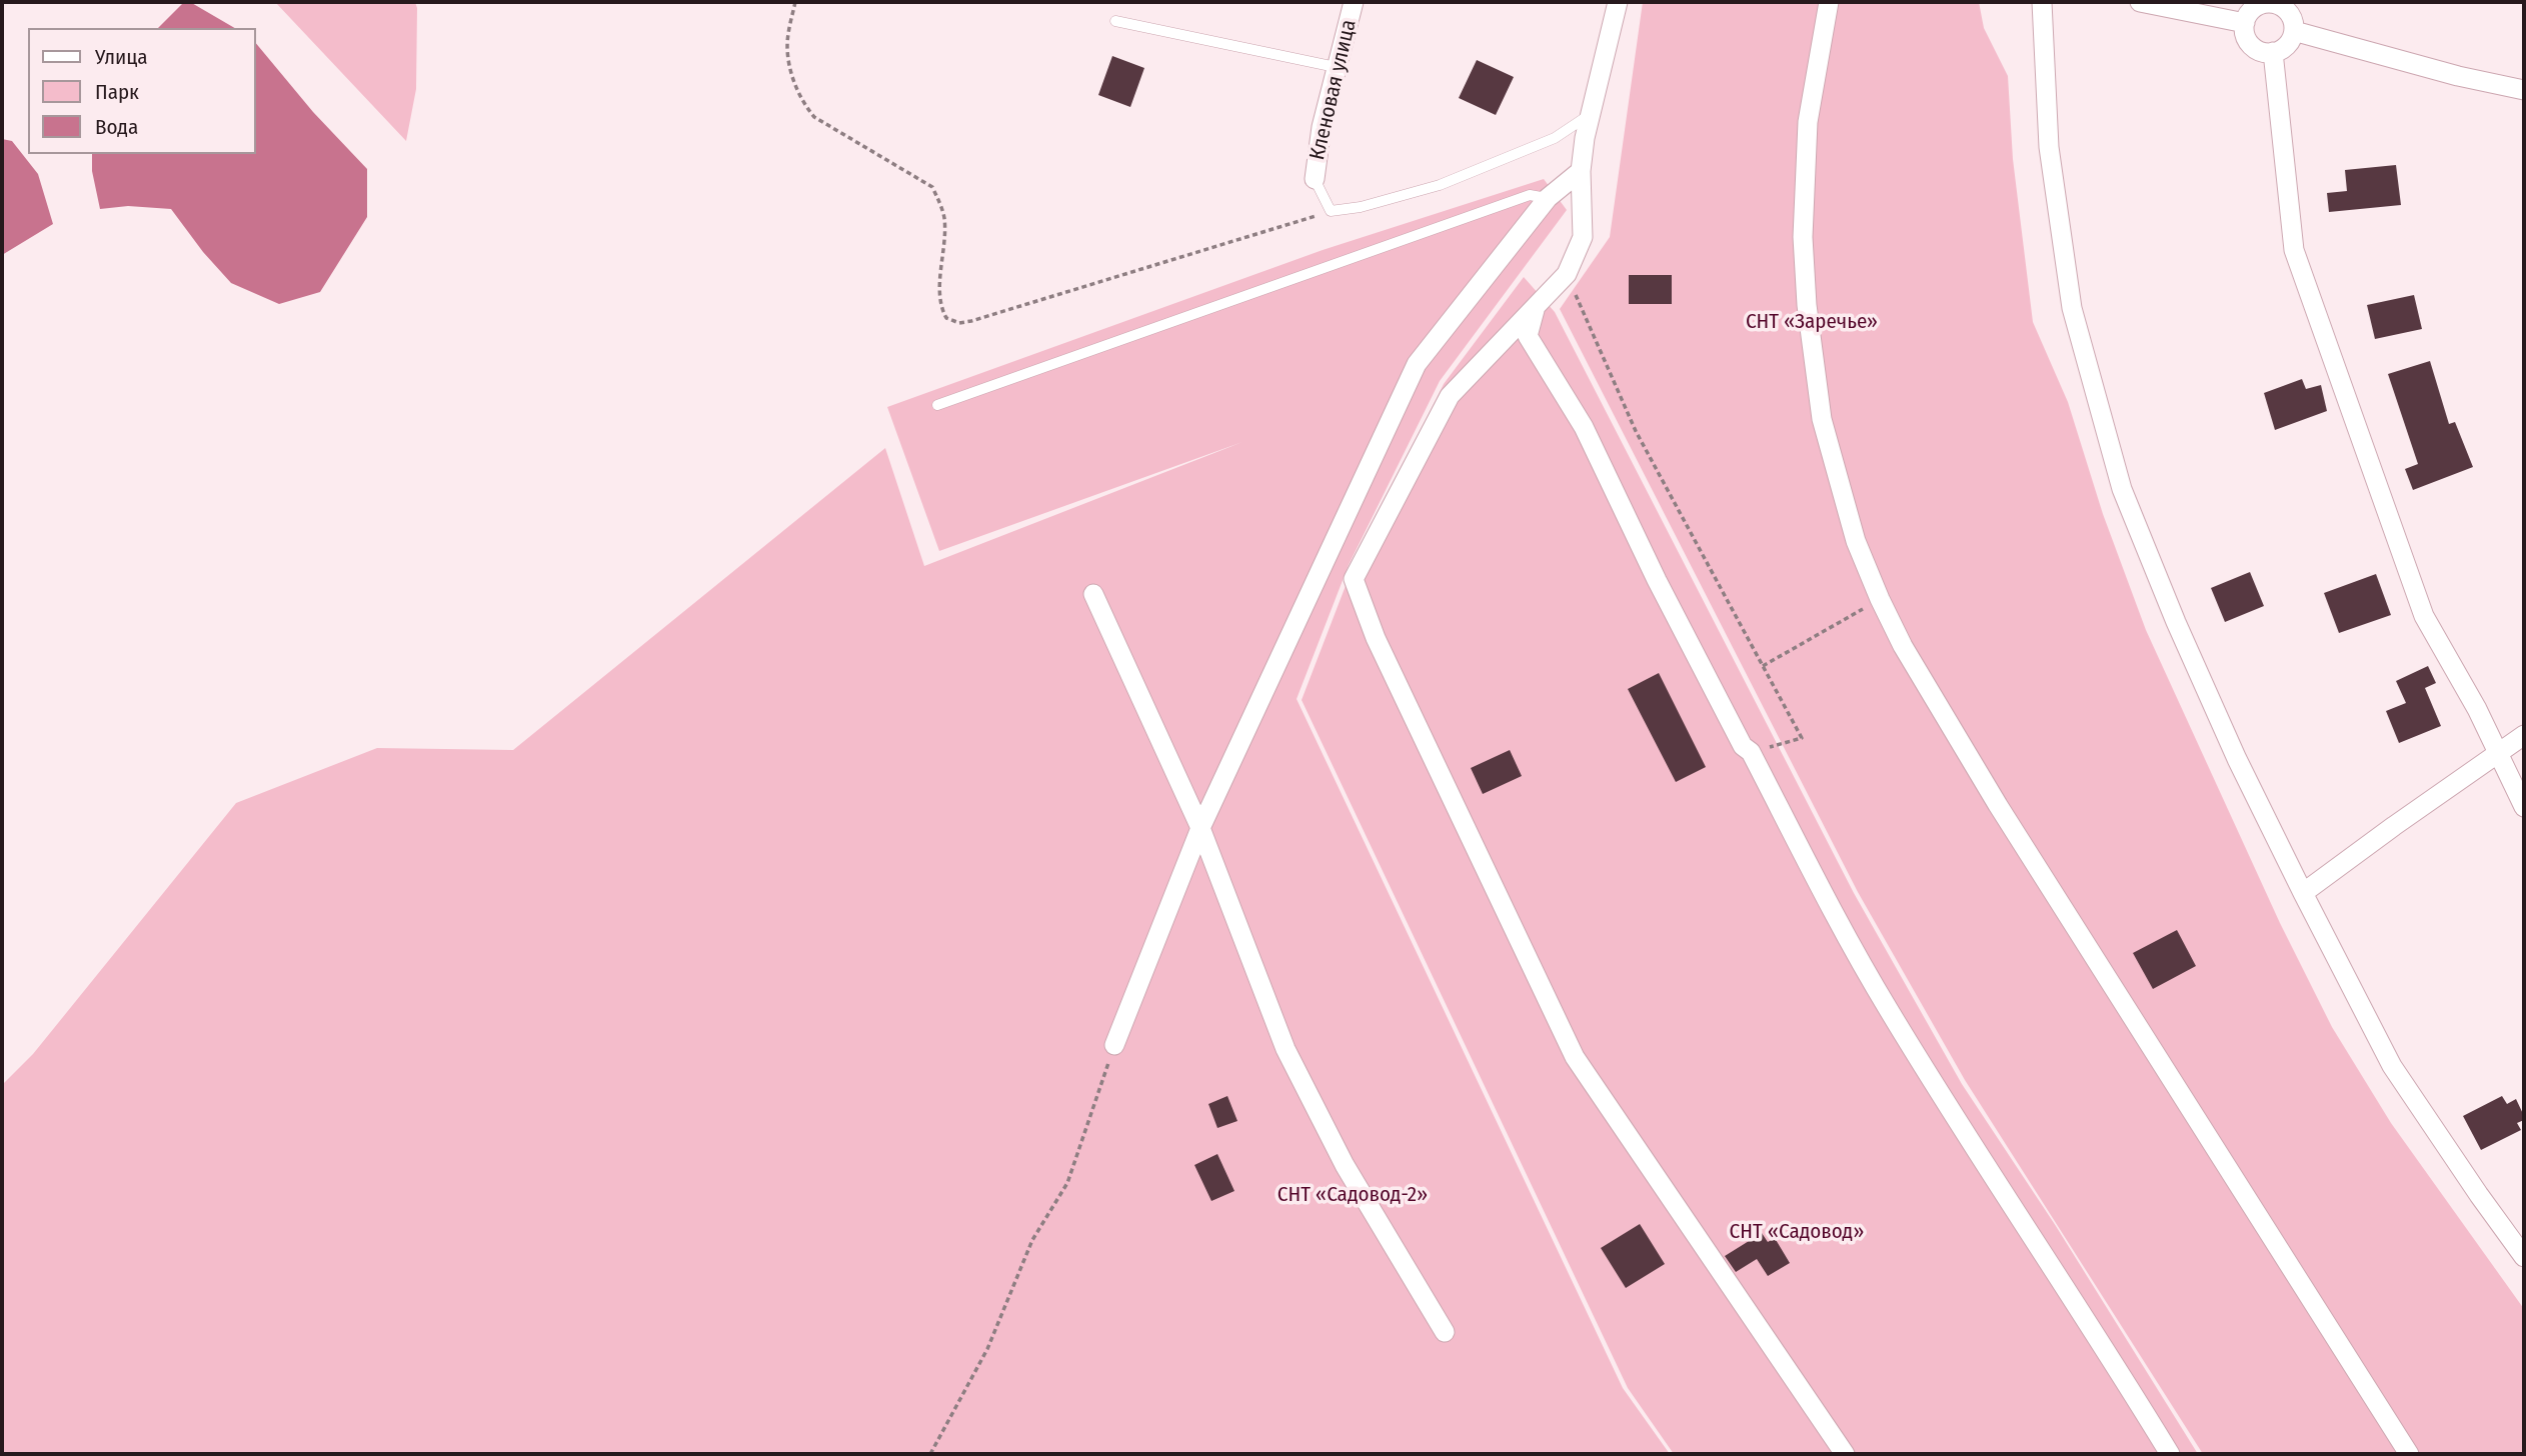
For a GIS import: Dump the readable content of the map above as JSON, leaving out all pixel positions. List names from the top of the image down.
{
  "streets": {
    "street": ["Кленовая улица"]
  },
  "parks": ["СНТ «Заречье»", "СНТ «Садовод-2»", "СНТ «Садовод»"],
  "legend": ["Улица", "Парк", "Вода"]
}
